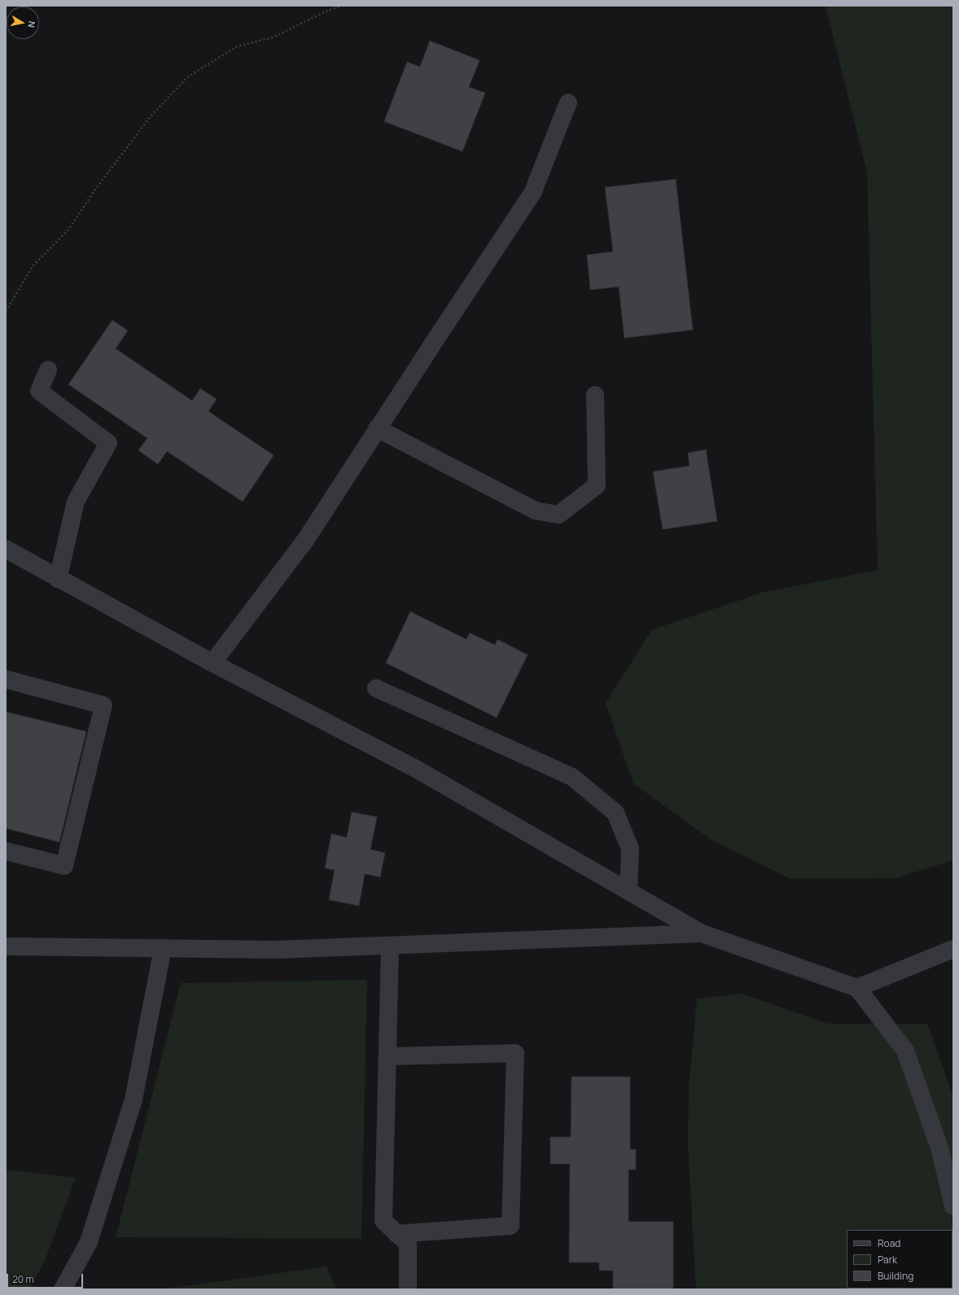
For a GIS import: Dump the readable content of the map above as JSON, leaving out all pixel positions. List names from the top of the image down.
{
  "legend": ["Road", "Park", "Building"],
  "scale_bar": "20 m",
  "north": "right"
}
